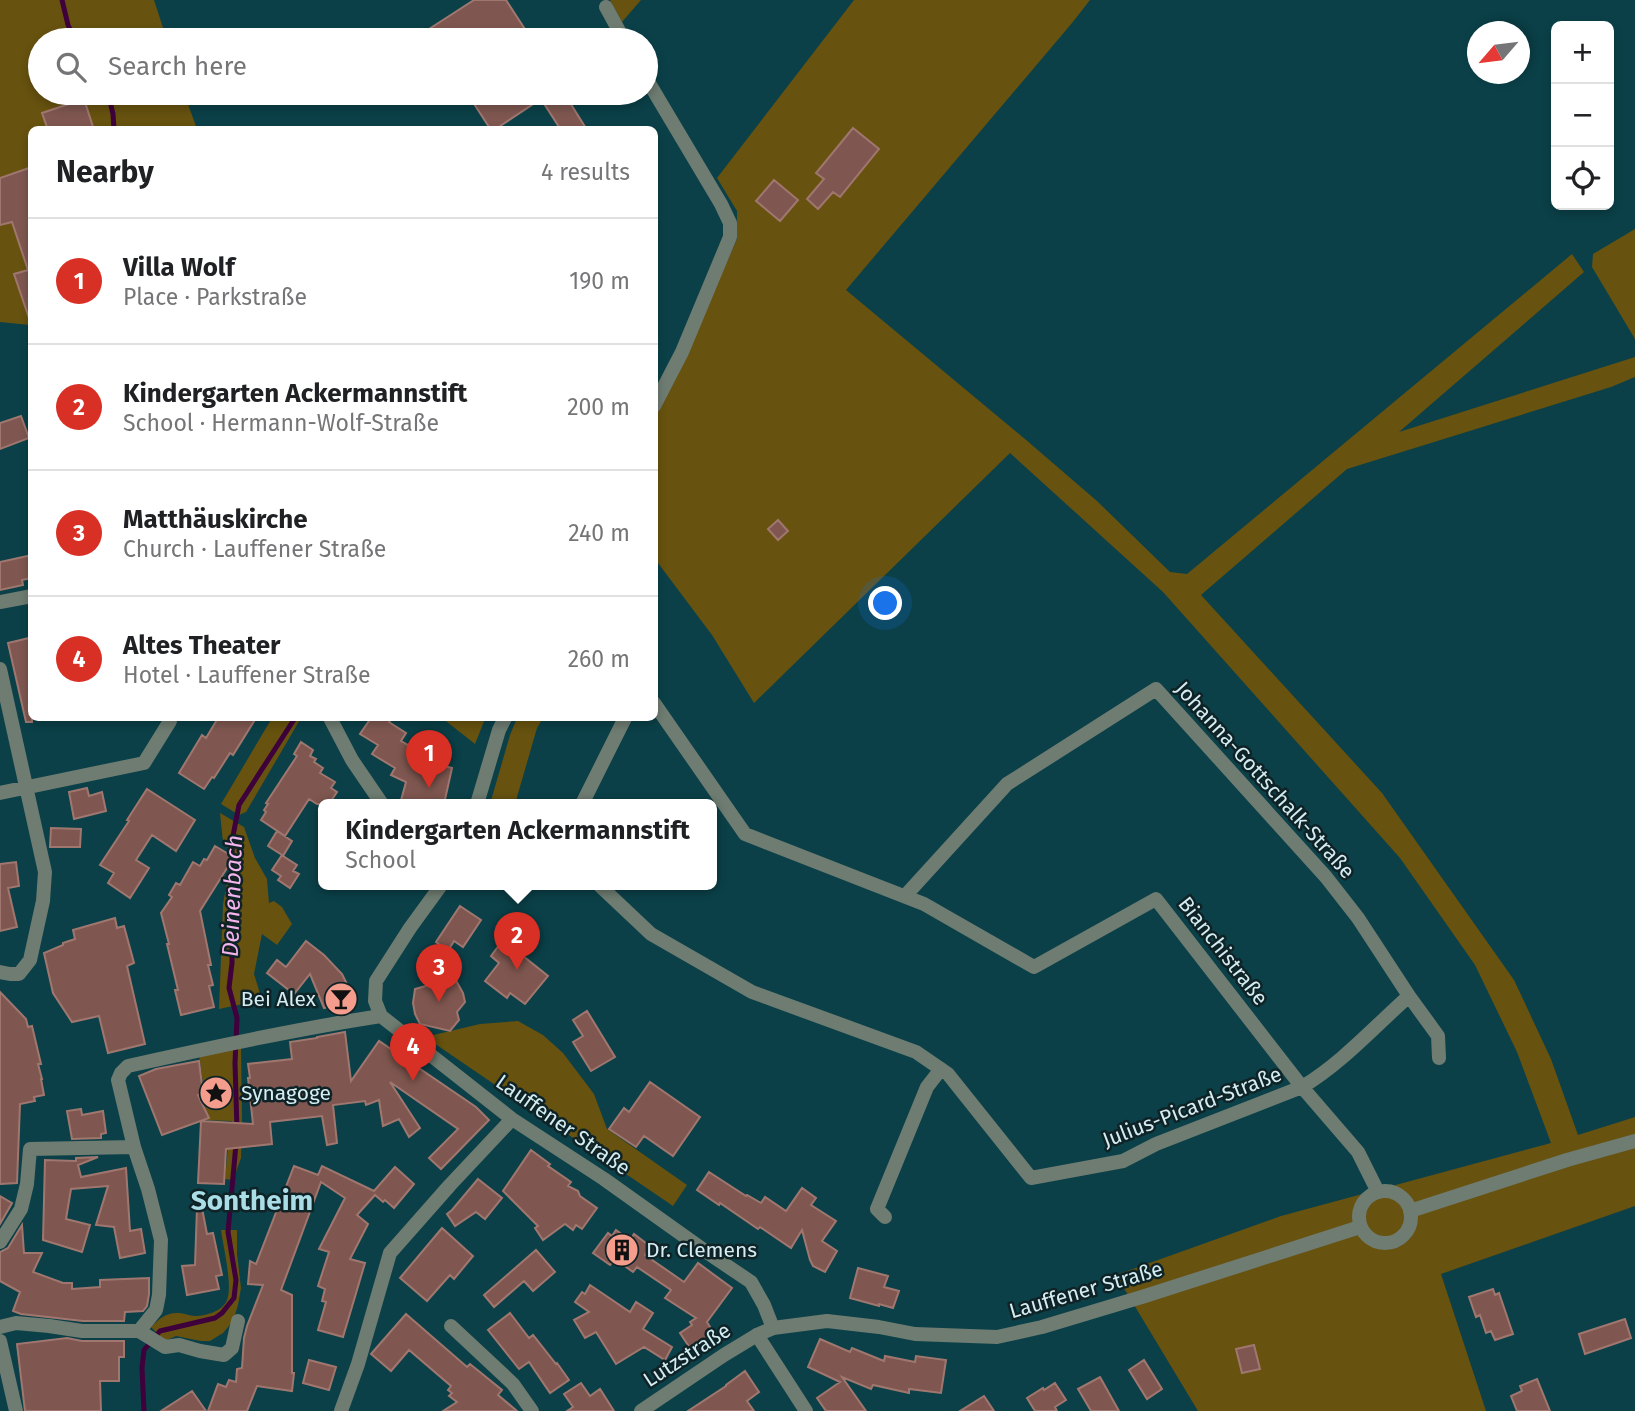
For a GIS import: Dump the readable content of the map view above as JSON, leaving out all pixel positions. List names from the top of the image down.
{
  "streets": {
    "street": [
      "Johanna-Gottschalk-Straße",
      "Bianchistraße",
      "Julius-Picard-Straße",
      "Lauffener Straße",
      "Lutzstraße"
    ]
  },
  "crossings": [
    ["Johanna-Gottschalk-Straße", "Bianchistraße"],
    ["Bianchistraße", "Julius-Picard-Straße"],
    ["Bianchistraße", "Lauffener Straße"],
    ["Lauffener Straße", "Lutzstraße"]
  ],
  "districts": ["Sontheim"],
  "water": ["Deinenbach"],
  "places": {
    "bar": ["Bei Alex"],
    "place": ["Synagoge"],
    "building": ["Dr. Clemens"]
  },
  "north": "bottom left",
  "page": {
    "map_buttons": ["+", "−"],
    "search": "Search here",
    "heading": ["Nearby", "4 results"],
    "list": [
      {
        "mark": "1",
        "name": "Villa Wolf",
        "note": "Place · Parkstraße",
        "value": "190 m"
      },
      {
        "mark": "2",
        "name": "Kindergarten Ackermannstift",
        "note": "School · Hermann-Wolf-Straße",
        "value": "200 m"
      },
      {
        "mark": "3",
        "name": "Matthäuskirche",
        "note": "Church · Lauffener Straße",
        "value": "240 m"
      },
      {
        "mark": "4",
        "name": "Altes Theater",
        "note": "Hotel · Lauffener Straße",
        "value": "260 m"
      }
    ],
    "pins": [
      "1",
      "2",
      "3",
      "4"
    ],
    "popup": ["Kindergarten Ackermannstift", "School"]
  }
}
